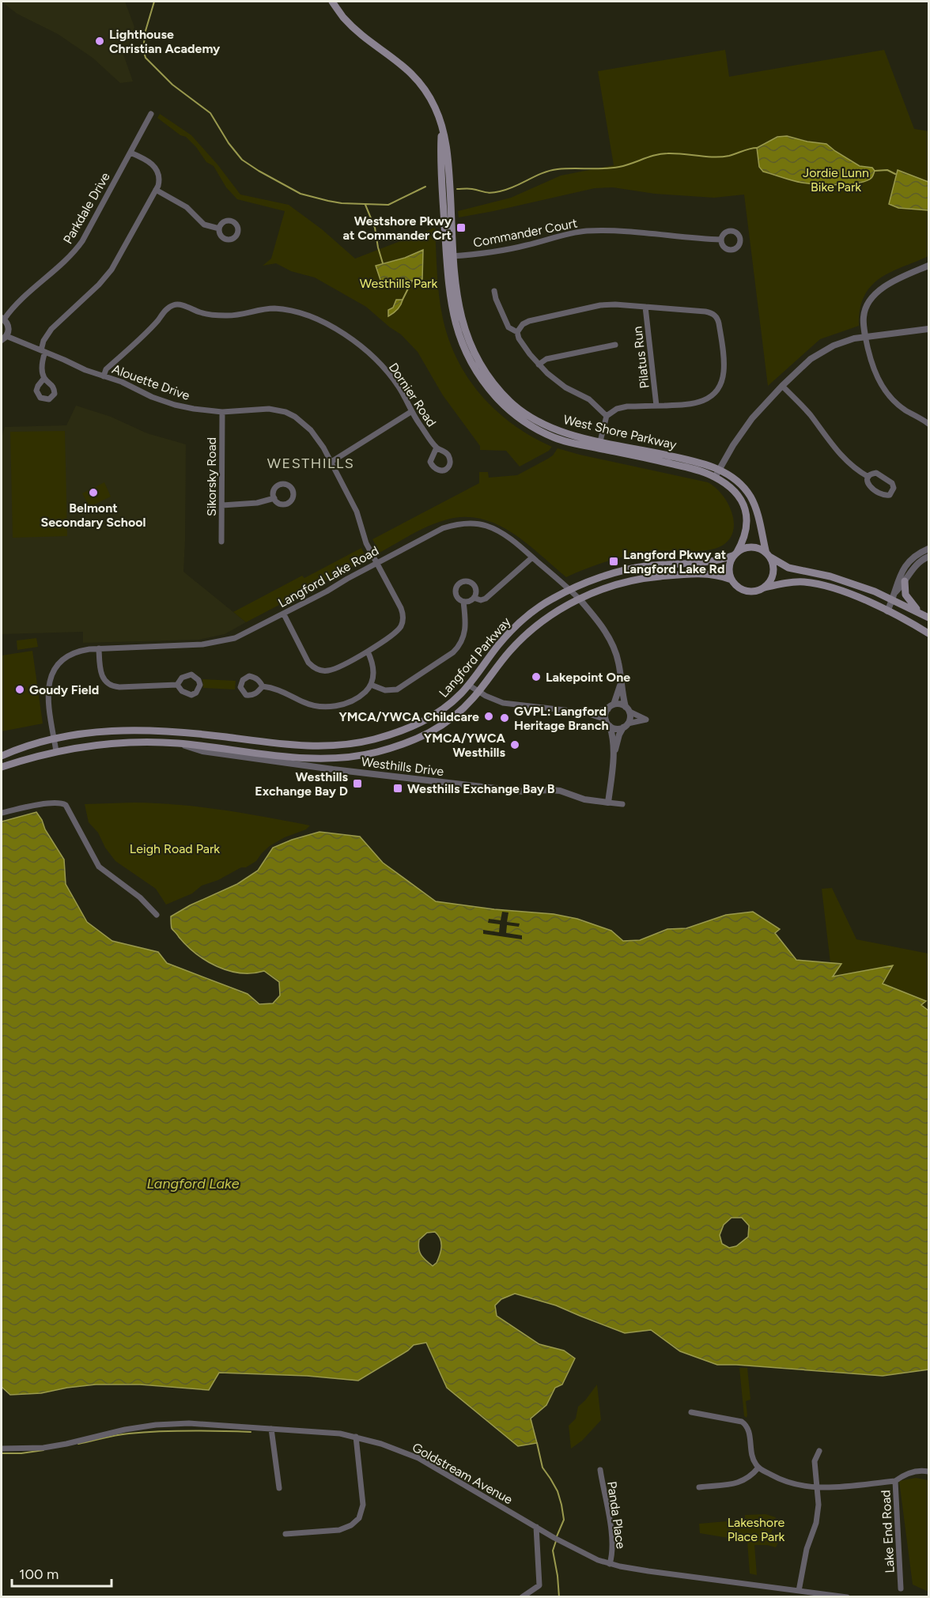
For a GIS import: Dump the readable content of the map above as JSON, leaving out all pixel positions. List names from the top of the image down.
{
  "streets": {
    "main road": ["West Shore Parkway", "Langford Parkway"],
    "street": [
      "Parkdale Drive",
      "Commander Court",
      "Pilatus Run",
      "Alouette Drive",
      "Dornier Road",
      "Sikorsky Road",
      "Langford Lake Road",
      "Westhills Drive",
      "Goldstream Avenue",
      "Panda Place",
      "Lake End Road"
    ]
  },
  "crossings": [
    ["Commander Court", "West Shore Parkway"],
    ["Alouette Drive", "Dornier Road"],
    ["Alouette Drive", "Sikorsky Road"],
    ["Alouette Drive", "Langford Lake Road"],
    ["West Shore Parkway", "Langford Parkway"],
    ["Langford Lake Road", "Langford Parkway"],
    ["Langford Parkway", "Westhills Drive"],
    ["Goldstream Avenue", "Panda Place"]
  ],
  "districts": ["WESTHILLS"],
  "water": ["Langford Lake"],
  "parks": [
    "Jordie Lunn Bike Park",
    "Westhills Park",
    "Leigh Road Park",
    "Lakeshore Place Park"
  ],
  "places": {
    "other": [
      "Lighthouse Christian Academy",
      "Belmont Secondary School",
      "Lakepoint One",
      "Goudy Field",
      "YMCA/YWCA Childcare",
      "GVPL: Langford Heritage Branch",
      "YMCA/YWCA Westhills"
    ],
    "transit": [
      "Westshore Pkwy at Commander Crt",
      "Langford Pkwy at Langford Lake Rd",
      "Westhills Exchange Bay D",
      "Westhills Exchange Bay B"
    ]
  },
  "scale_bar": "100 m"
}
